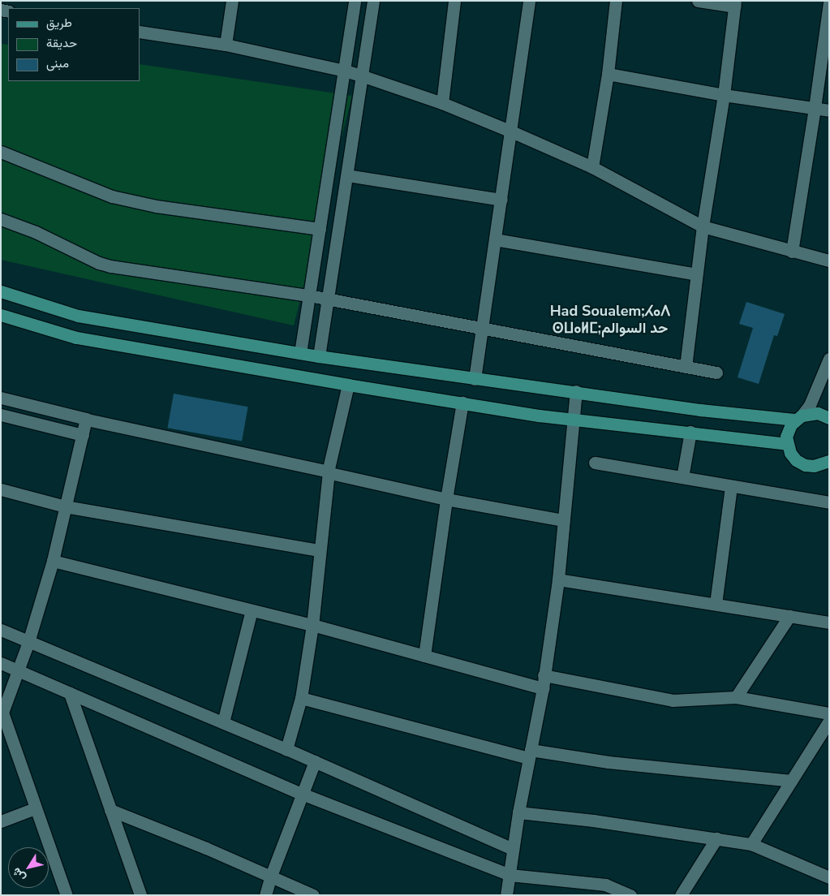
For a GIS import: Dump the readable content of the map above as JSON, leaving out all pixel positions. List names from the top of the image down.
{
  "districts": ["Had Soualem;ⵃⴰⴷ ⵙⵡⴰⵍⵎ;حد السوالم"],
  "legend": ["طريق", "حديقة", "مبنى"],
  "north": "bottom left"
}
